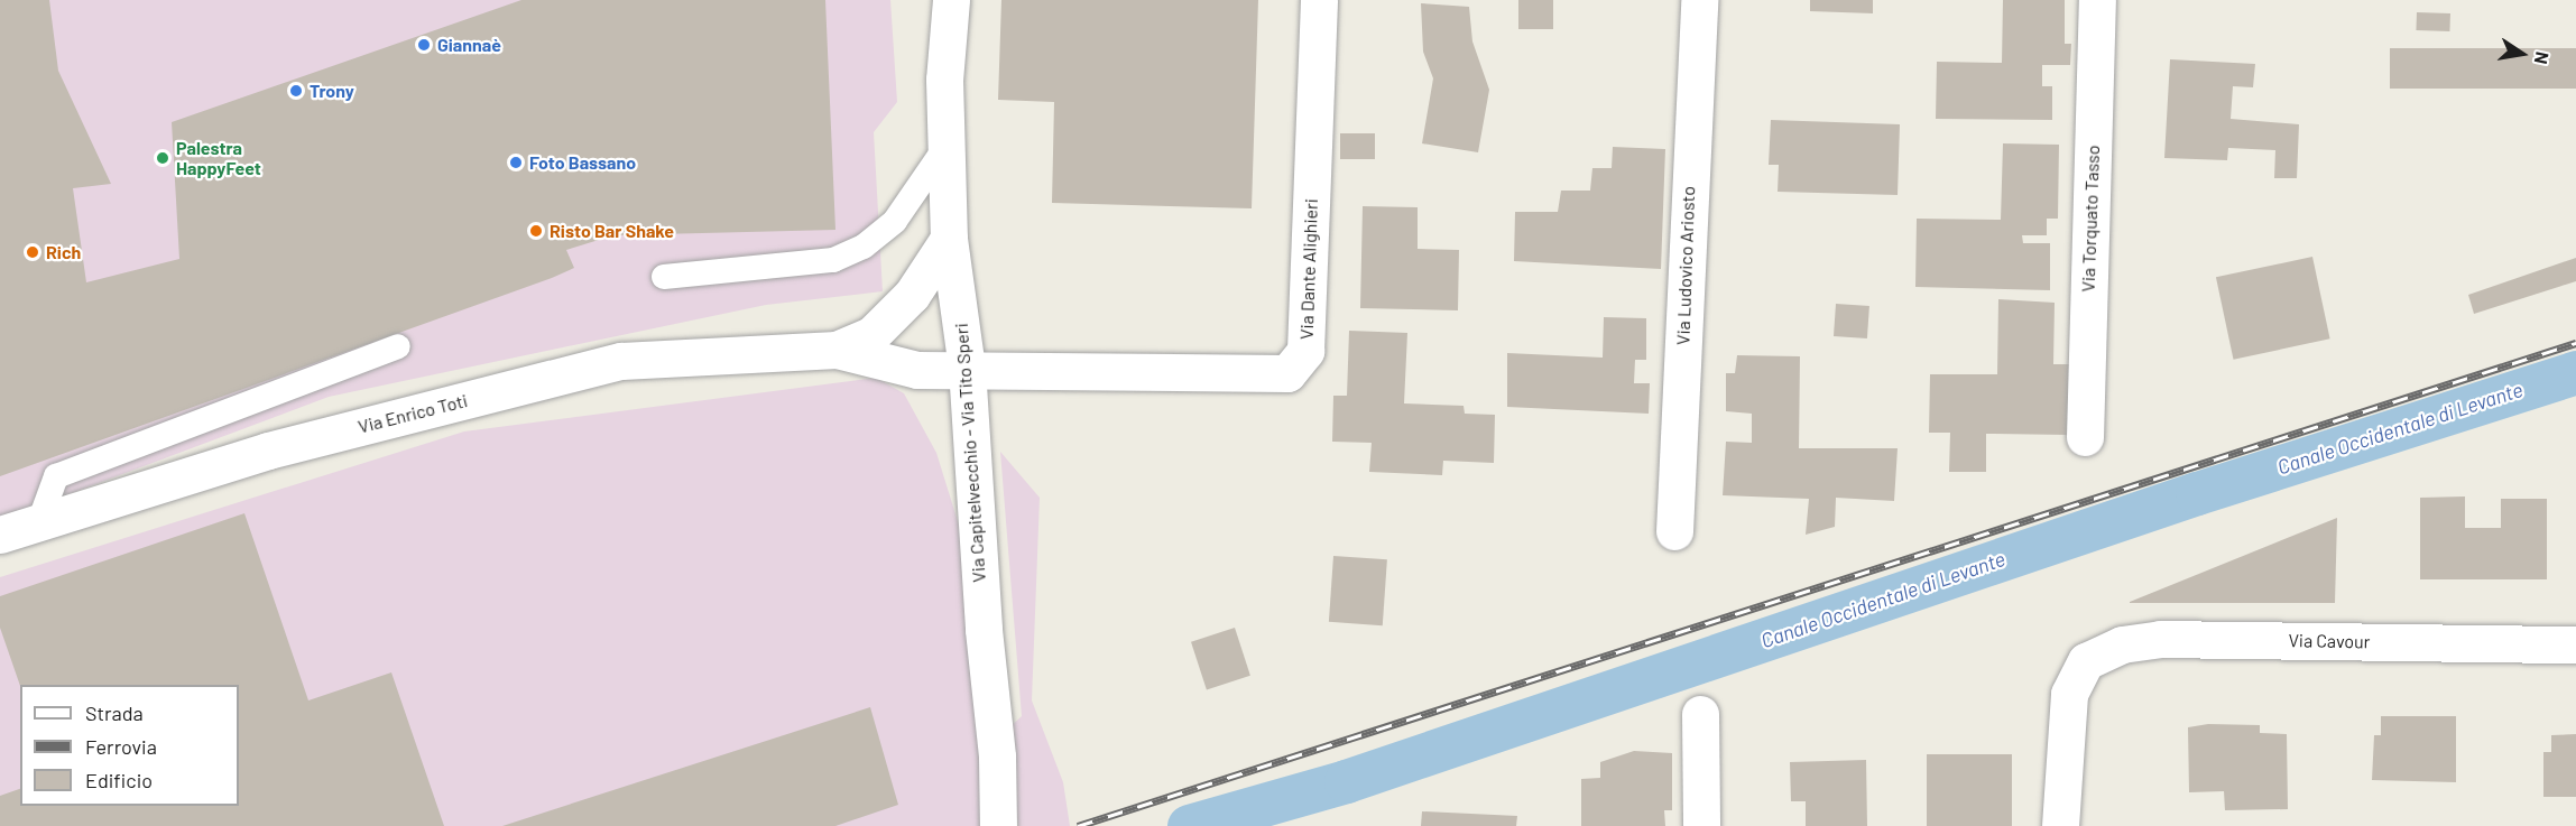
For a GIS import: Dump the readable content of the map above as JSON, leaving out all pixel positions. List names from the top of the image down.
{
  "streets": {
    "street": [
      "Via Torquato Tasso",
      "Via Ludovico Ariosto",
      "Via Dante Alighieri",
      "Via Enrico Toti",
      "Via Capitelvecchio - Via Tito Speri",
      "Via Cavour"
    ]
  },
  "crossings": [
    ["Via Dante Alighieri", "Via Enrico Toti"],
    ["Via Dante Alighieri", "Via Capitelvecchio - Via Tito Speri"],
    ["Via Enrico Toti", "Via Capitelvecchio - Via Tito Speri"]
  ],
  "water": ["Canale Occidentale di Levante"],
  "places": [
    "Giannaè",
    "Trony",
    "Palestra HappyFeet",
    "Foto Bassano",
    "Risto Bar Shake",
    "Rich"
  ],
  "legend": ["Strada", "Ferrovia", "Edificio"],
  "north": "right"
}
